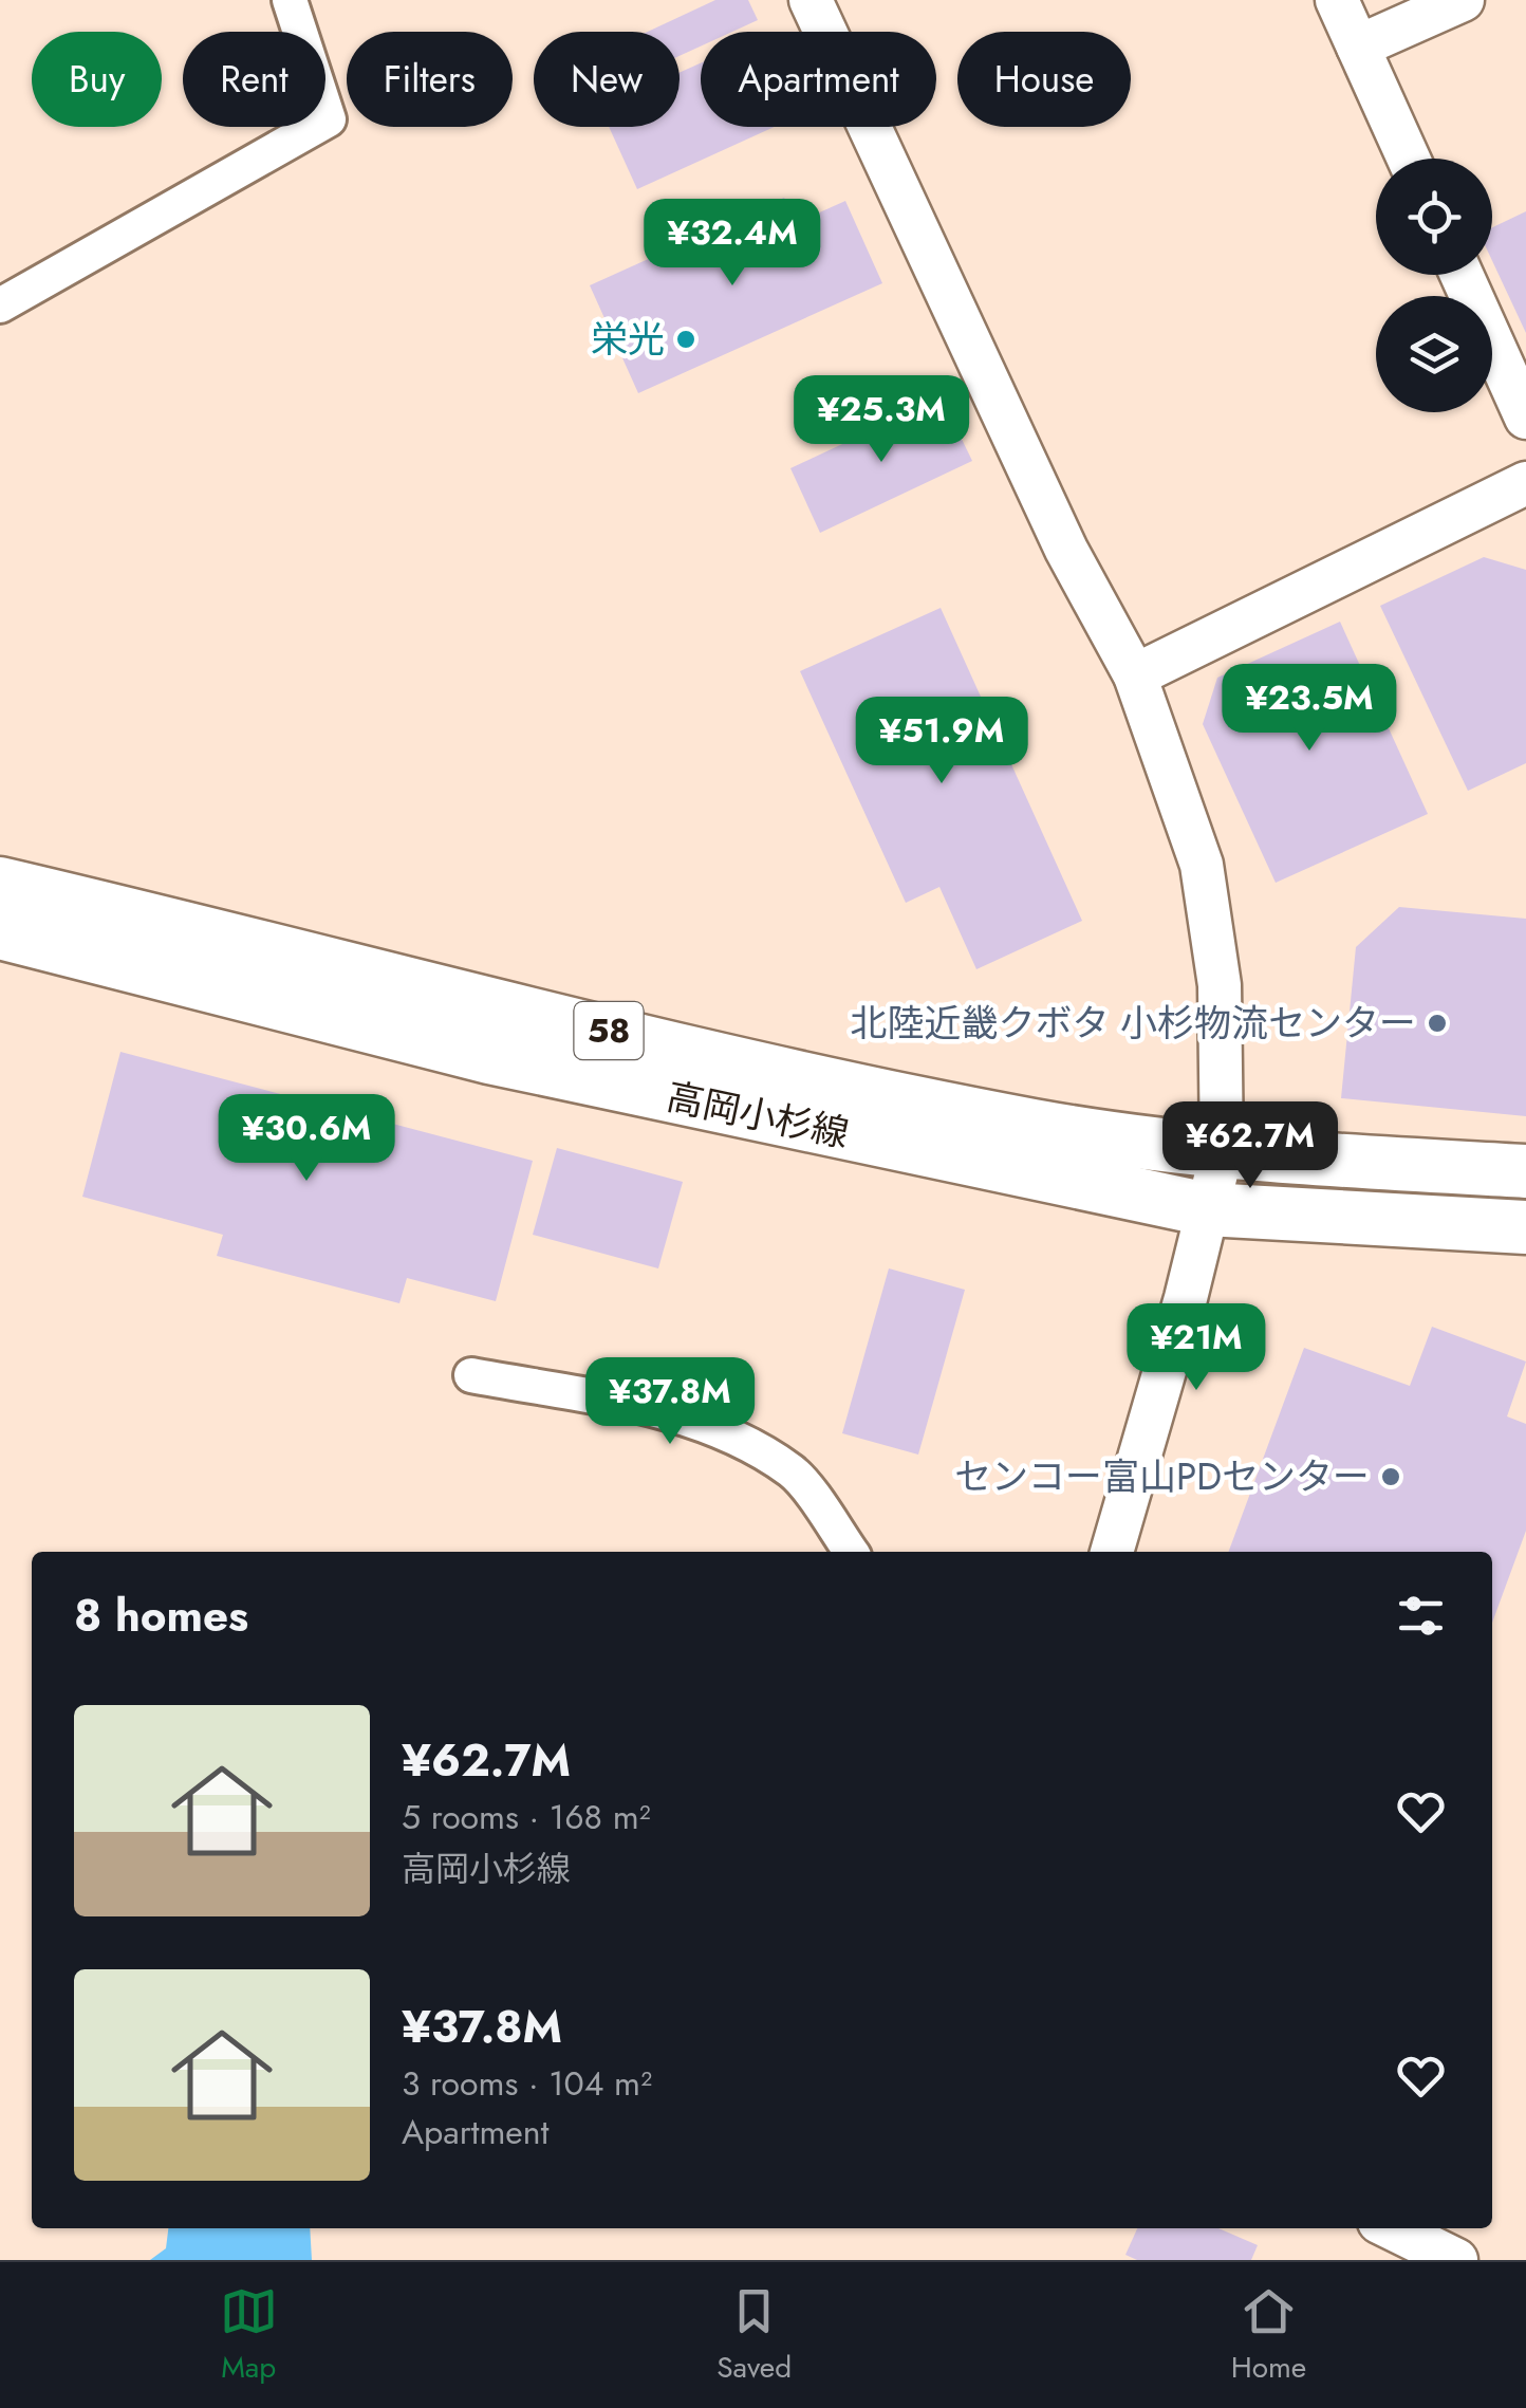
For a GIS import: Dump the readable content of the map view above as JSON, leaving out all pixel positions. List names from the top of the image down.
{
  "streets": {
    "main road": ["58", "高岡小杉線"]
  },
  "places": ["栄光", "北陸近畿クボタ 小杉物流センター", "センコー富山PDセンター"],
  "page": {
    "chip": [
      "Buy",
      "Rent",
      "Filters",
      "New",
      "Apartment",
      "House"
    ],
    "price": [
      "¥32.4M",
      "¥25.3M",
      "¥23.5M",
      "¥51.9M",
      "¥30.6M",
      "¥62.7M",
      "¥21M",
      "¥37.8M"
    ],
    "heading": "8 homes",
    "list": [
      {
        "name": "¥62.7M",
        "note": "5 rooms · 168 m² · 高岡小杉線"
      },
      {
        "name": "¥37.8M",
        "note": "3 rooms · 104 m² · Apartment"
      }
    ],
    "tabs": ["Map", "Saved", "Home"]
  }
}
